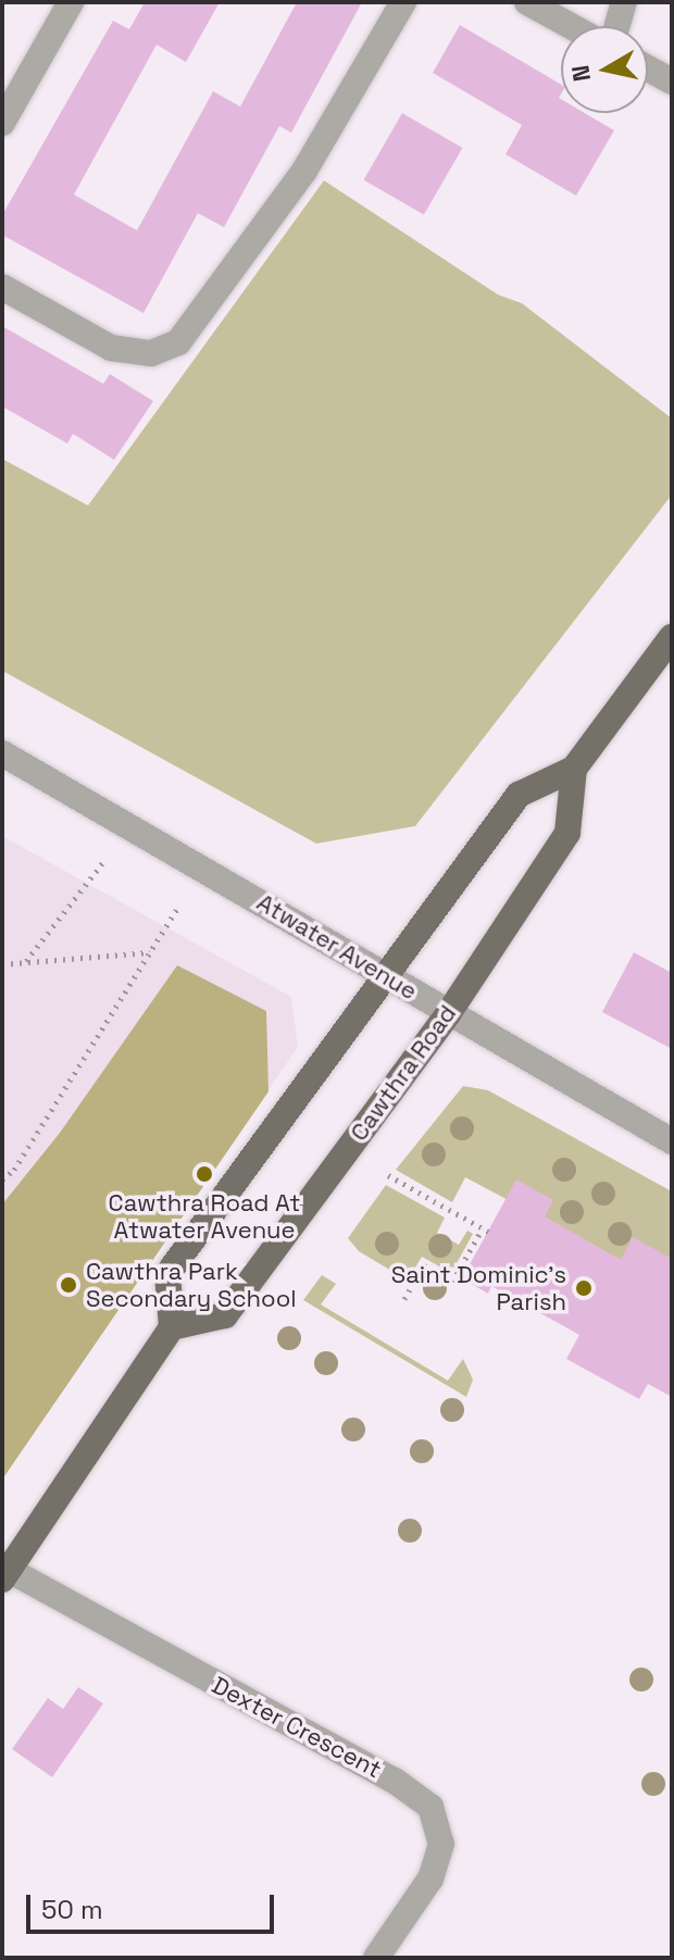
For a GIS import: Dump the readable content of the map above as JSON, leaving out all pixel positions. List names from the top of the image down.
{
  "streets": {
    "main road": ["Cawthra Road"],
    "street": ["Atwater Avenue", "Dexter Crescent"]
  },
  "crossings": [
    ["Atwater Avenue", "Cawthra Road"]
  ],
  "places": ["Cawthra Road At Atwater Avenue", "Cawthra Park Secondary School", "Saint Dominic's Parish"],
  "scale_bar": "50 m",
  "north": "left"
}
